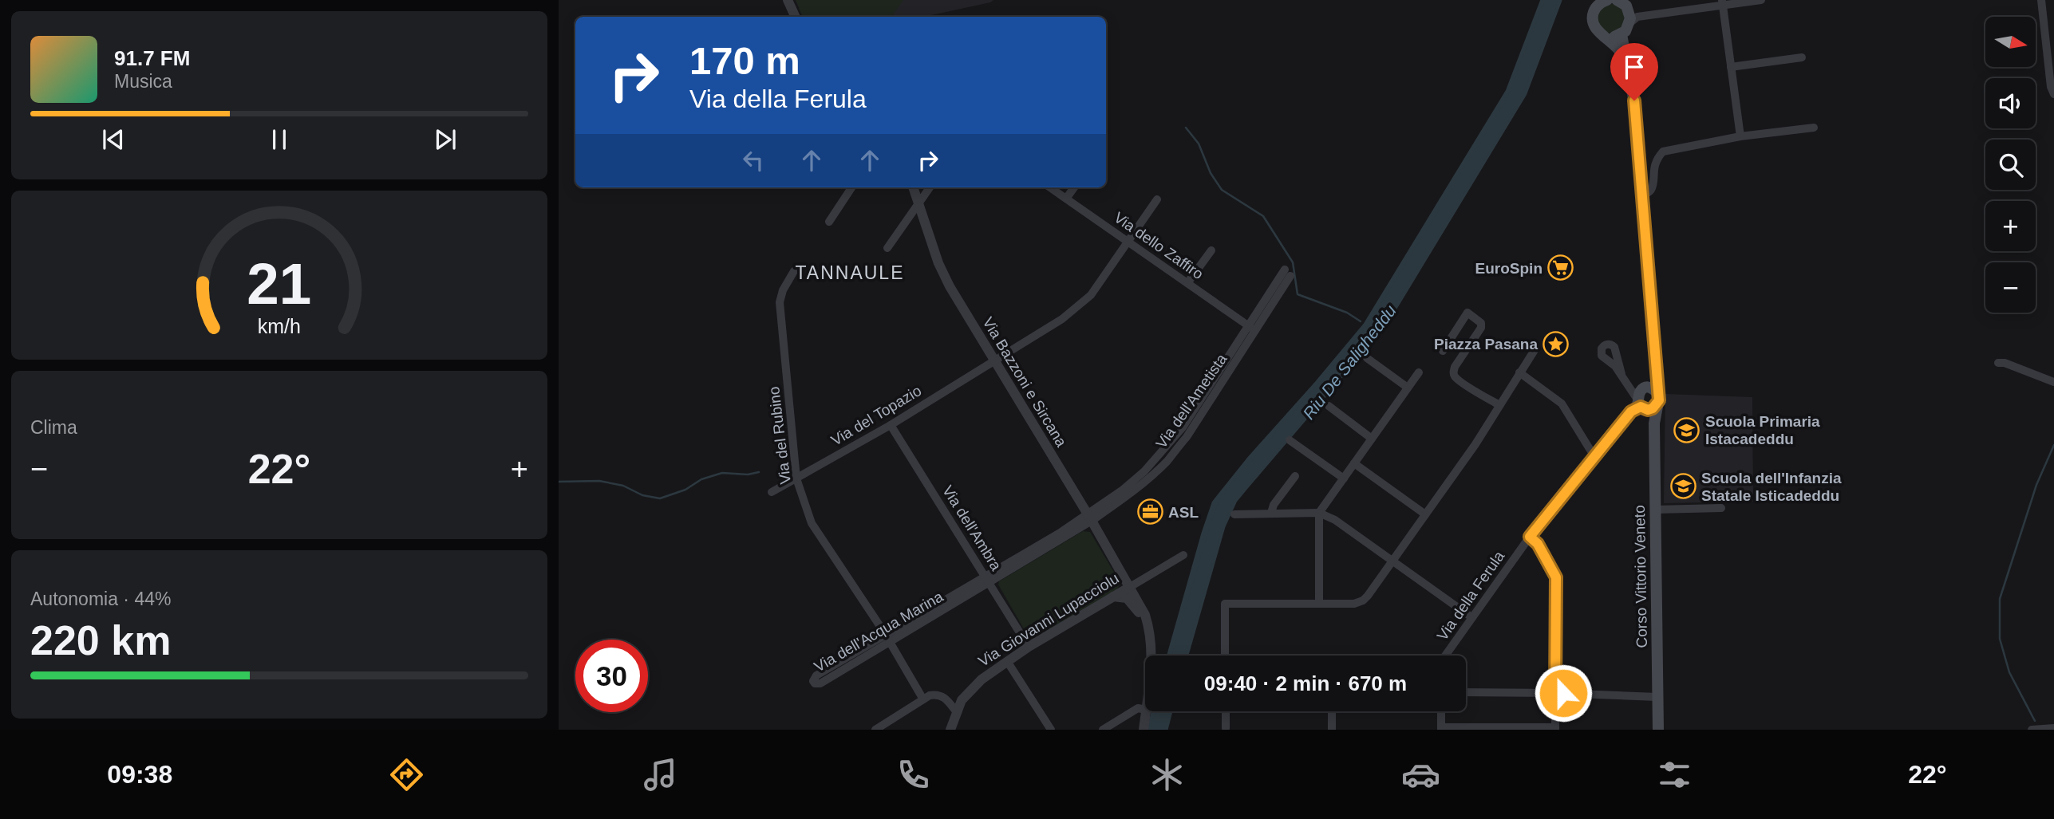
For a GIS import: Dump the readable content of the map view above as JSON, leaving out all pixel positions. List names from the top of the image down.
{
  "streets": {
    "main road": ["Corso Vittorio Veneto"],
    "street": [
      "Via dello Zaffiro",
      "Via Bazzoni e Sircana",
      "Via dell'Ametista",
      "Via del Topazio",
      "Via del Rubino",
      "Via dell'Ambra",
      "Via della Ferula",
      "Via Giovanni Lupacciolu",
      "Via dell'Acqua Marina"
    ]
  },
  "crossings": [
    ["Via dello Zaffiro", "Via dell'Ametista"],
    ["Via dello Zaffiro", "Via del Topazio"],
    ["Via Bazzoni e Sircana", "Via dell'Ametista"],
    ["Via Bazzoni e Sircana", "Via del Topazio"],
    ["Via Bazzoni e Sircana", "Via Giovanni Lupacciolu"],
    ["Via Bazzoni e Sircana", "Via dell'Acqua Marina"],
    ["Via dell'Ametista", "Via dell'Acqua Marina"],
    ["Via del Topazio", "Via del Rubino"],
    ["Via del Topazio", "Via dell'Ambra"],
    ["Via del Rubino", "Via dell'Acqua Marina"],
    ["Via dell'Ambra", "Via Giovanni Lupacciolu"],
    ["Via dell'Ambra", "Via dell'Acqua Marina"],
    ["Corso Vittorio Veneto", "Via della Ferula"]
  ],
  "districts": ["TANNAULE"],
  "water": ["Riu De Saligheddu"],
  "places": {
    "supermarket": ["EuroSpin"],
    "place": ["Piazza Pasana"],
    "school or university": ["Scuola Primaria Istacadeddu", "Scuola dell'Infanzia Statale Isticadeddu"],
    "office": ["ASL"]
  },
  "north": "right",
  "page": {
    "map_buttons": ["+", "−"],
    "turn": ["170 m", "Via della Ferula"],
    "song": ["91.7 FM", "Musica"],
    "tile": [
      "Clima",
      ["Autonomia · 44%", "220 km"]
    ],
    "heat": ["−", "22°", "+"],
    "limit": "30",
    "trip": "09:40 · 2 min · 670 m",
    "tabs": ["09:38", "22°"],
    "gauge": ["21", "km/h"]
  }
}
